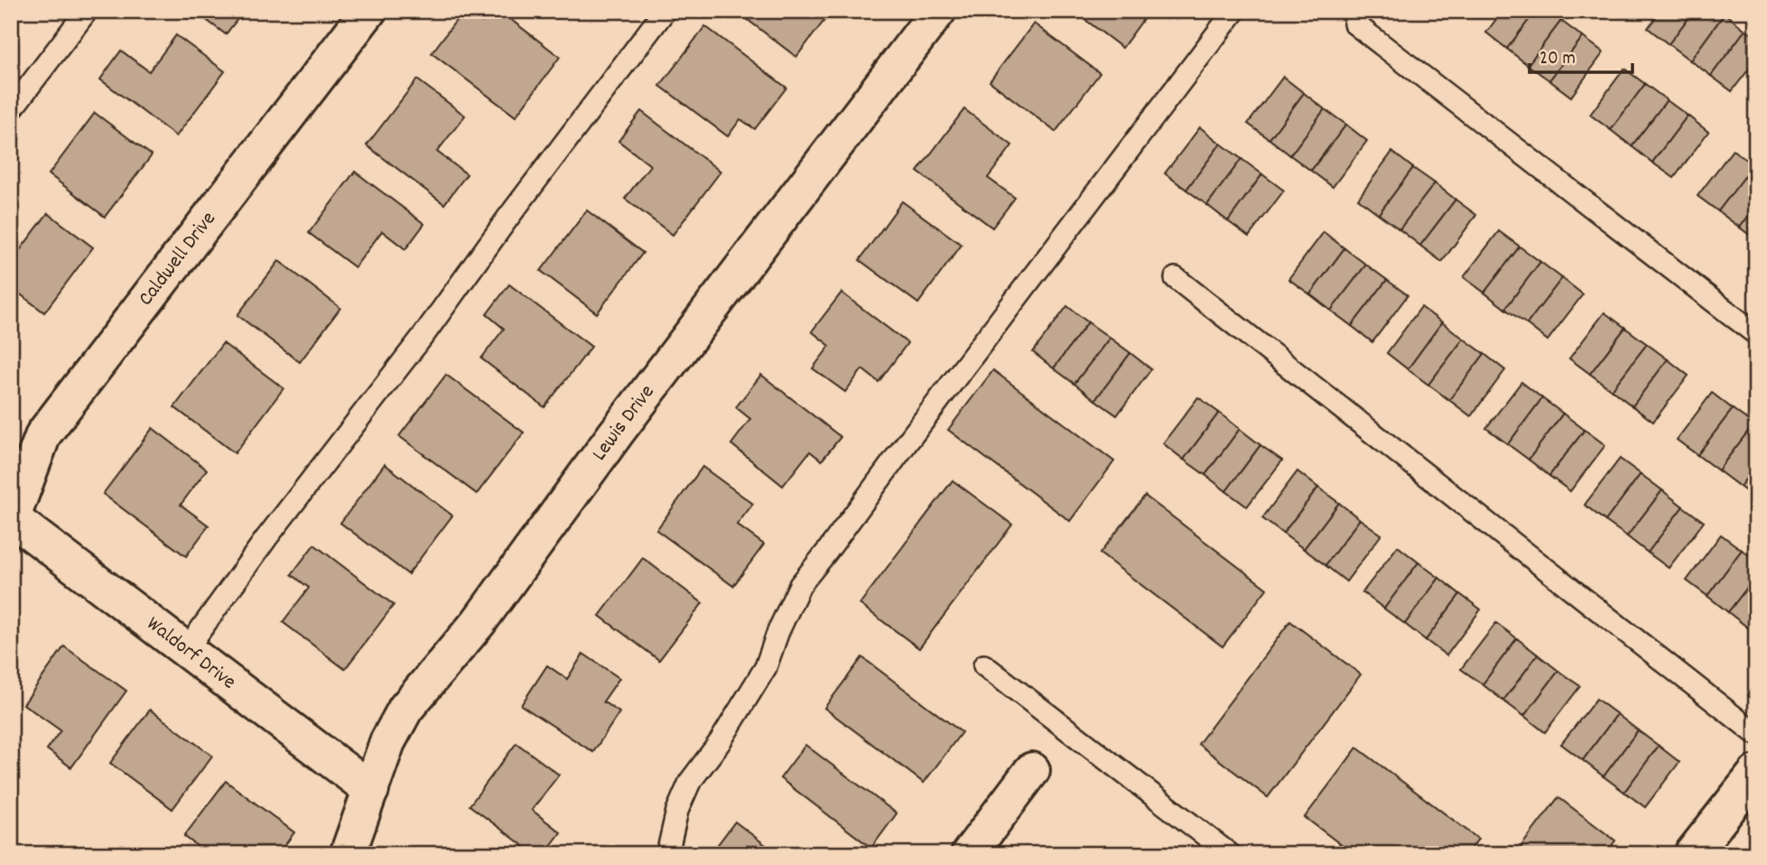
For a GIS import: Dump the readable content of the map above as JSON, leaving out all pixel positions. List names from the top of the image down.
{
  "streets": {
    "street": ["Caldwell Drive", "Lewis Drive", "Waldorf Drive"]
  },
  "crossings": [
    ["Caldwell Drive", "Waldorf Drive"],
    ["Lewis Drive", "Waldorf Drive"]
  ],
  "scale_bar": "20 m"
}
